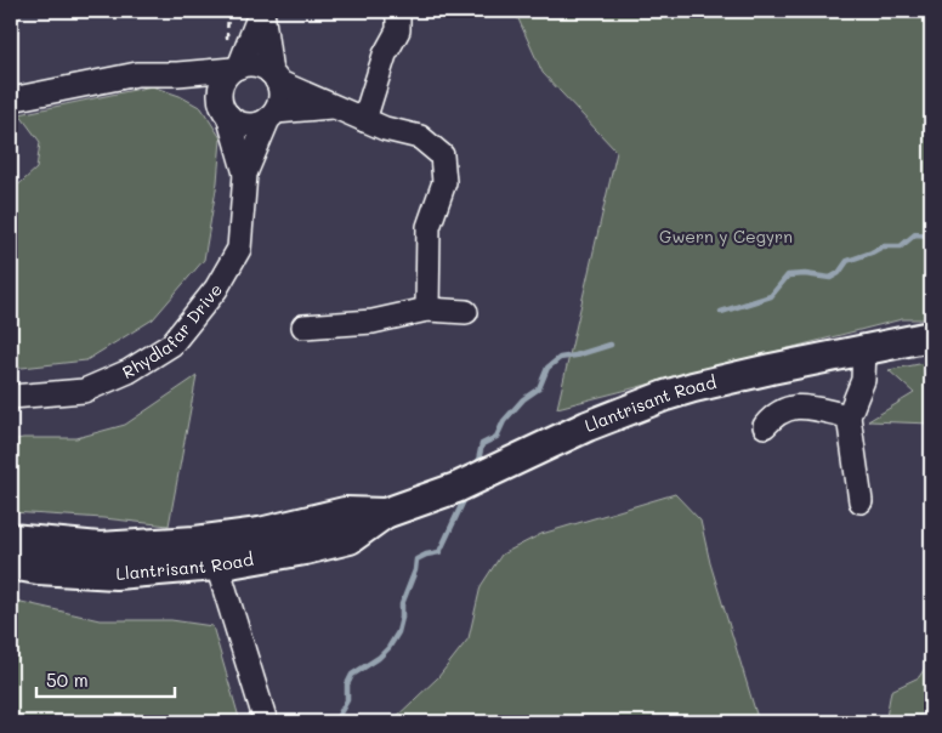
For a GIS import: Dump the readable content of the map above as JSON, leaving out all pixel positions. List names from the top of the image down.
{
  "streets": {
    "main road": ["Llantrisant Road"],
    "street": ["Rhydlafar Drive"]
  },
  "parks": ["Gwern y Cegyrn"],
  "scale_bar": "50 m"
}
